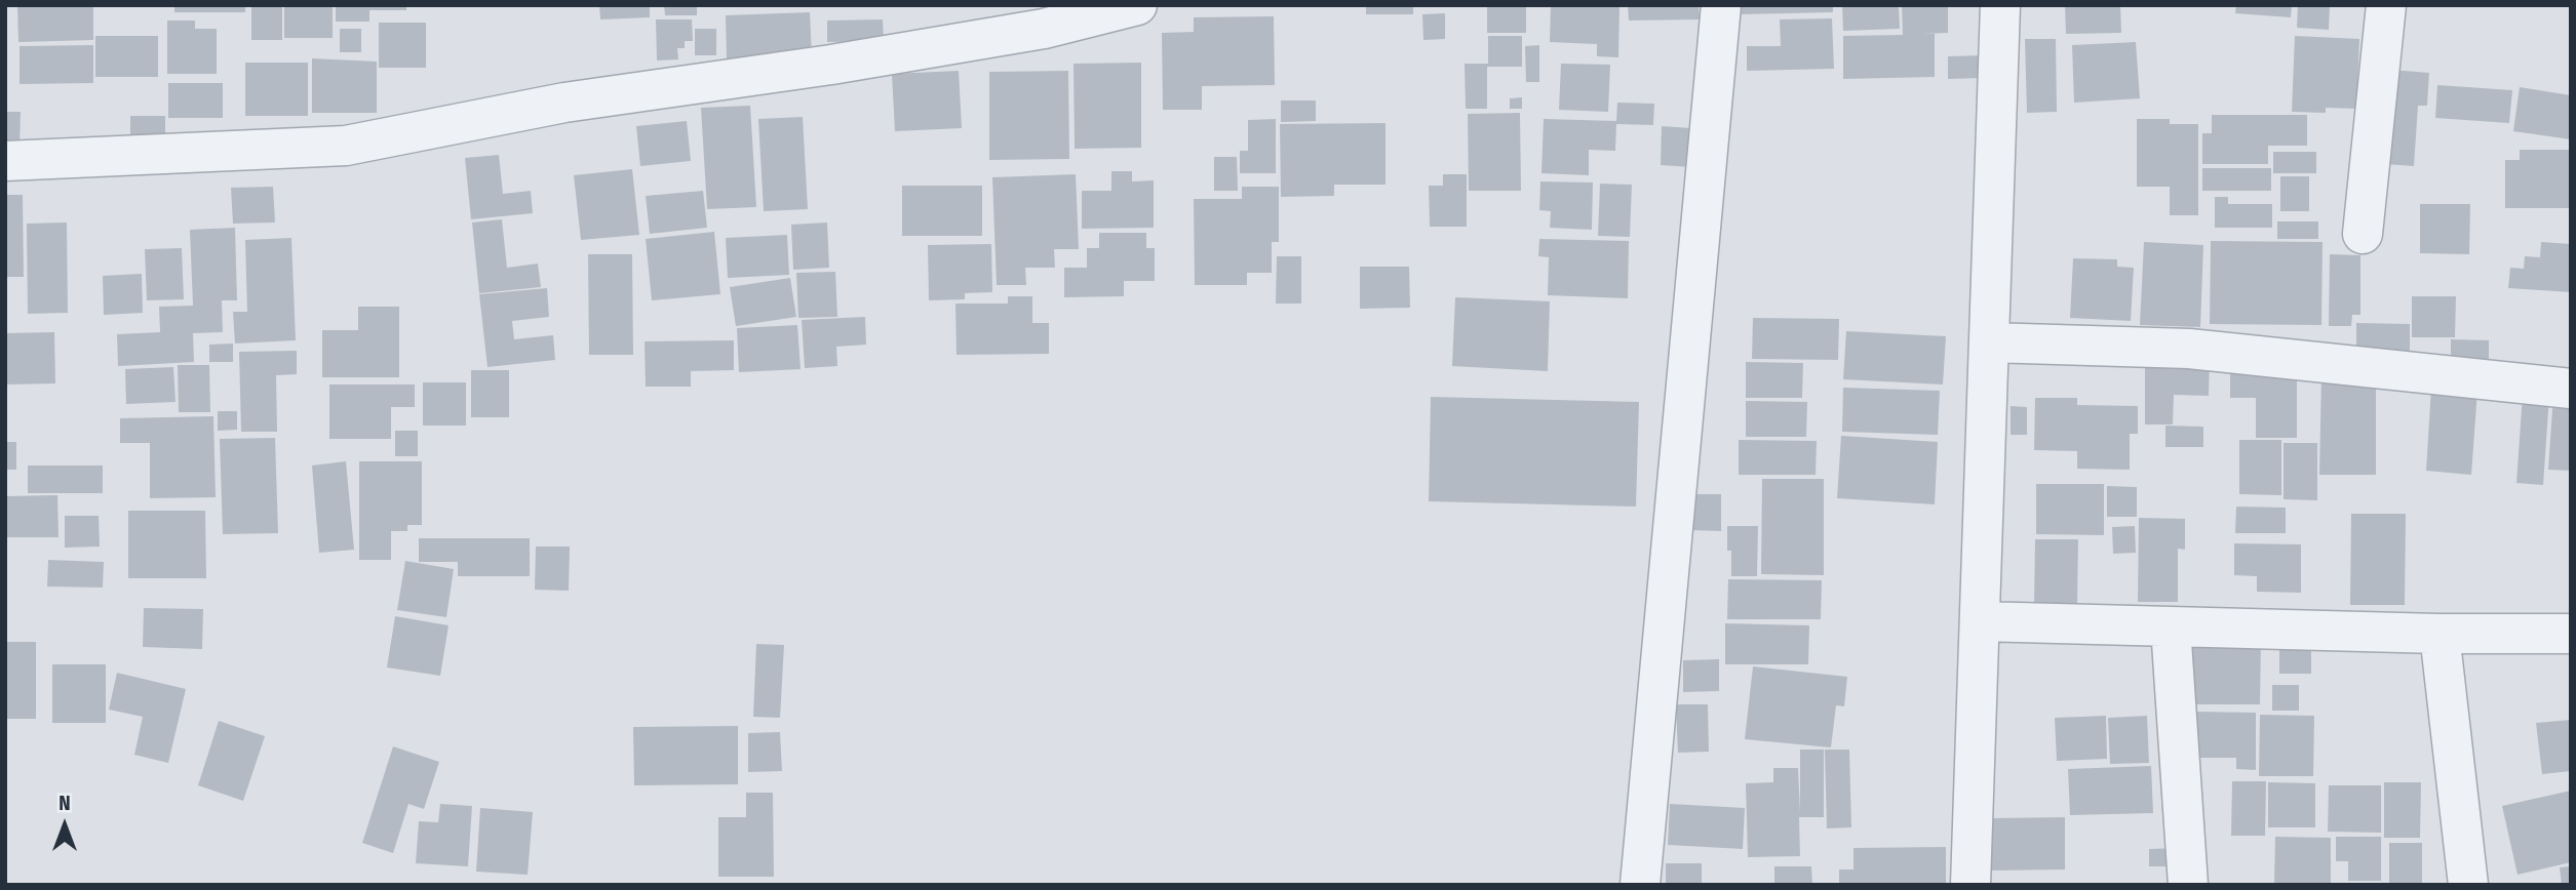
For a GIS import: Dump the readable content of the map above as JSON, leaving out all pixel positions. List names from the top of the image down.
{
  "north": "top"
}
